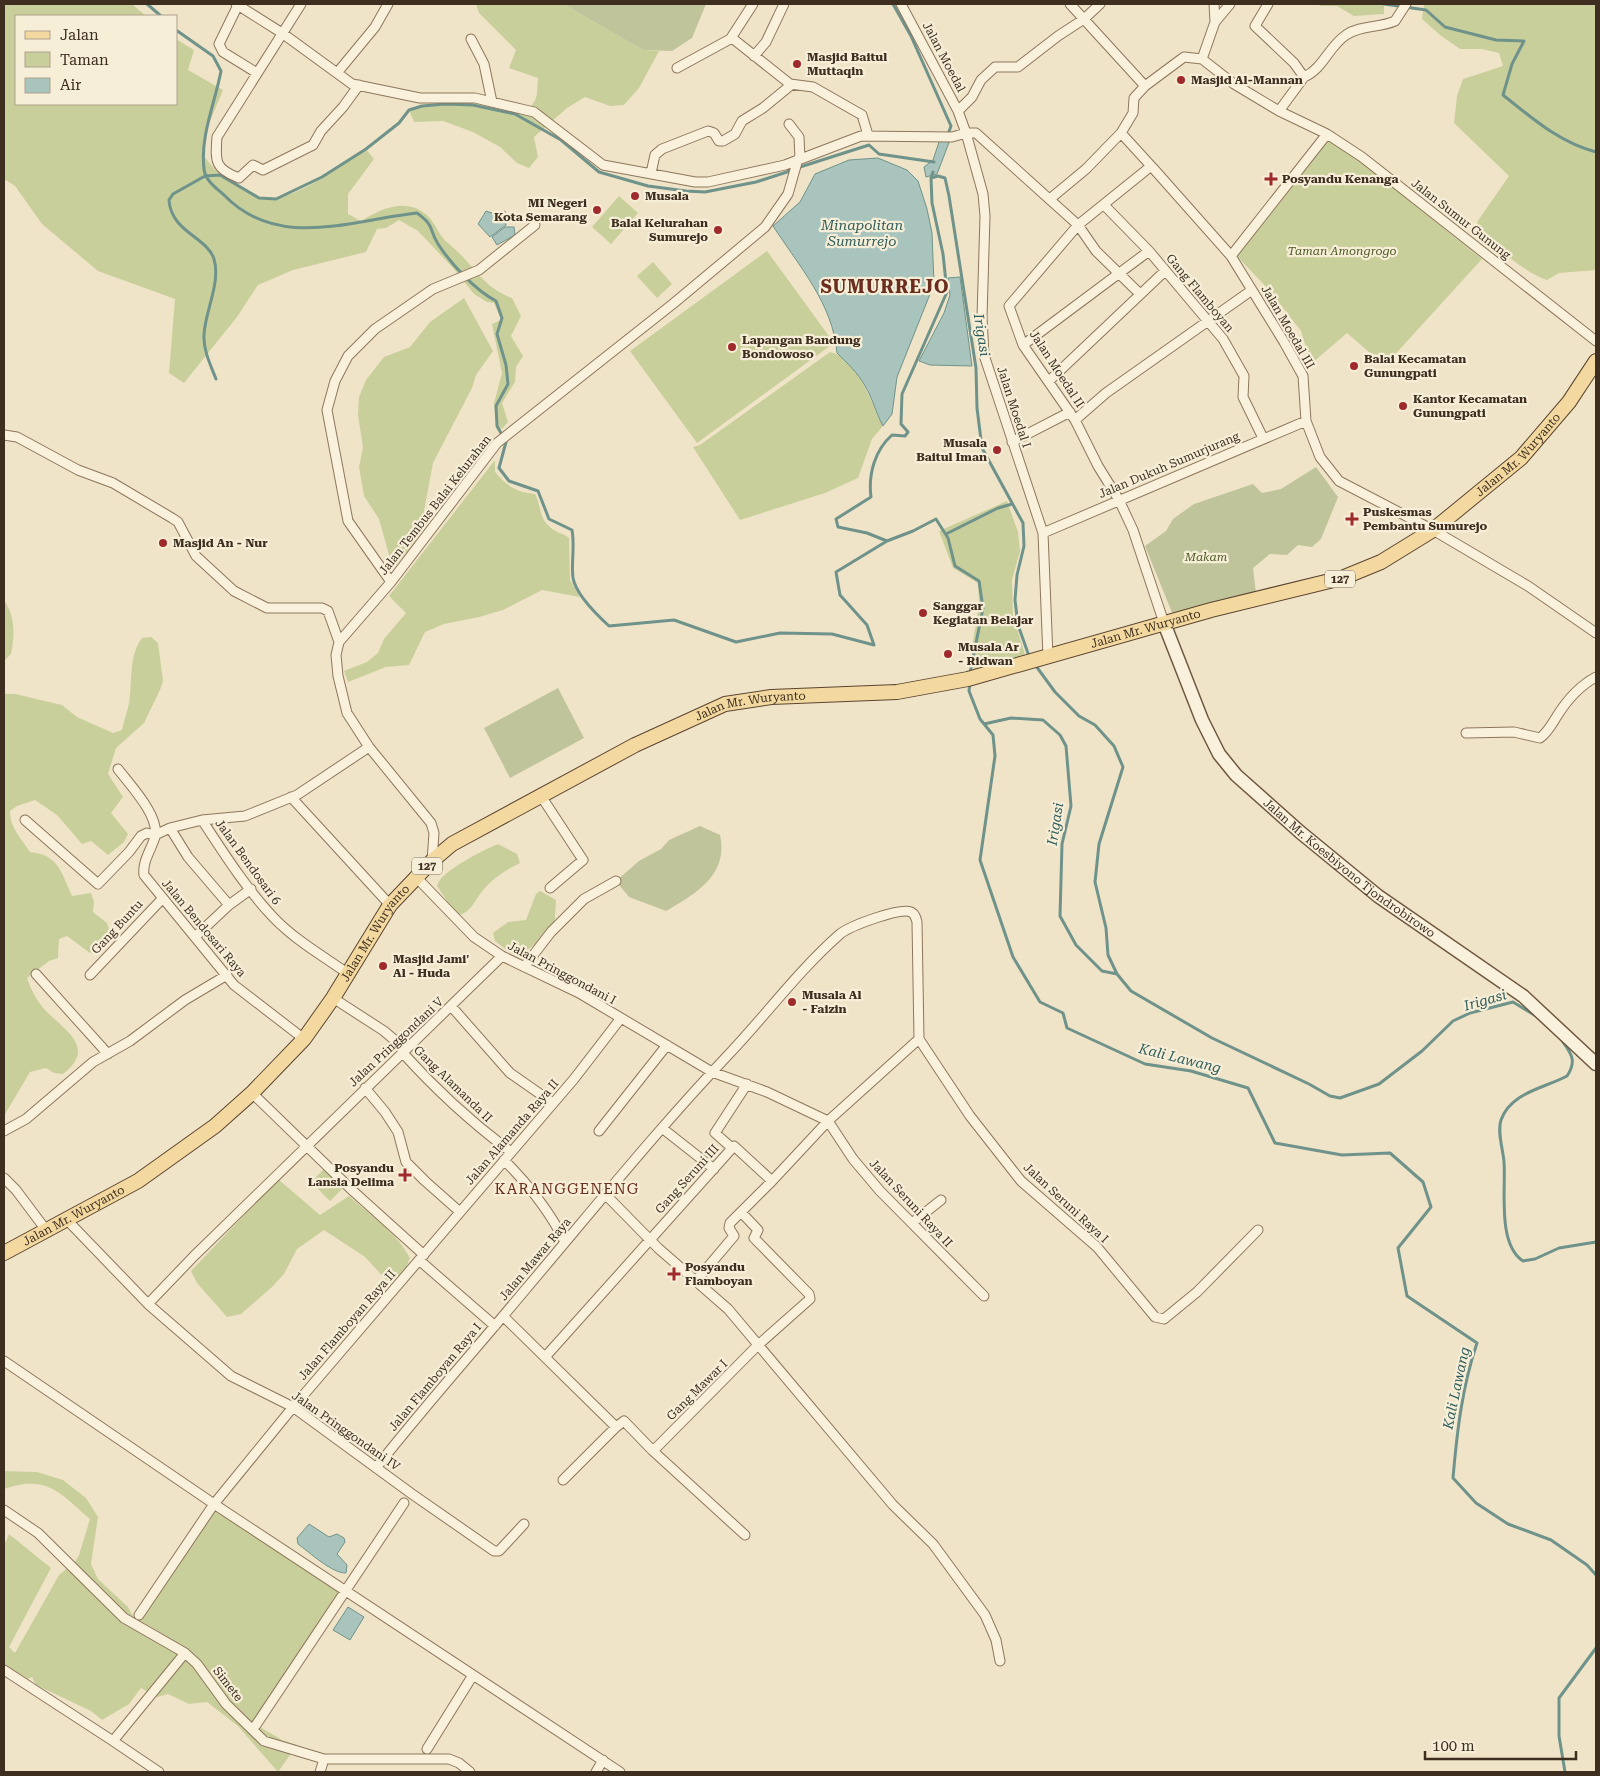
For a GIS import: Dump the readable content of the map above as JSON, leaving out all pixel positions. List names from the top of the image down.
{
  "streets": {
    "main road": ["Jalan Mr. Wuryanto", "127", "Jalan Mr. Koesbiyono Tjondrobirowo"],
    "street": [
      "Jalan Moedal",
      "Jalan Sumur Gunung",
      "Gang Flamboyan",
      "Jalan Moedal III",
      "Jalan Moedal II",
      "Jalan Moedal I",
      "Jalan Dukuh Sumurjurang",
      "Jalan Tembus Balai Kelurahan",
      "Jalan Bendosari 6",
      "Gang Buntu",
      "Jalan Bendosari Raya",
      "Jalan Pringgondani I",
      "Jalan Pringgondani V",
      "Gang Alamanda II",
      "Jalan Alamanda Raya II",
      "Gang Seruni III",
      "Jalan Seruni Raya II",
      "Jalan Seruni Raya I",
      "Jalan Mawar Raya",
      "Jalan Flamboyan Raya II",
      "Jalan Flamboyan Raya I",
      "Gang Mawar I",
      "Jalan Pringgondani IV",
      "Simete"
    ]
  },
  "crossings": [
    ["Jalan Moedal", "Jalan Moedal I"],
    ["Gang Flamboyan", "Jalan Dukuh Sumurjurang"],
    ["Jalan Moedal III", "Jalan Mr. Wuryanto"],
    ["Jalan Moedal III", "Jalan Dukuh Sumurjurang"],
    ["Jalan Moedal II", "Jalan Mr. Wuryanto"],
    ["Jalan Moedal II", "Jalan Dukuh Sumurjurang"],
    ["Jalan Moedal II", "Jalan Mr. Koesbiyono Tjondrobirowo"],
    ["Jalan Moedal I", "Jalan Mr. Wuryanto"],
    ["Jalan Moedal I", "Jalan Dukuh Sumurjurang"],
    ["Jalan Mr. Wuryanto", "Jalan Bendosari 6"],
    ["Jalan Mr. Wuryanto", "Jalan Mr. Koesbiyono Tjondrobirowo"],
    ["Jalan Mr. Wuryanto", "Jalan Bendosari Raya"],
    ["Jalan Mr. Wuryanto", "Jalan Pringgondani I"],
    ["Jalan Mr. Wuryanto", "Gang Alamanda II"],
    ["Jalan Mr. Wuryanto", "Jalan Pringgondani IV"],
    ["Gang Buntu", "Jalan Bendosari Raya"],
    ["Jalan Pringgondani I", "Jalan Pringgondani V"],
    ["Jalan Pringgondani I", "Jalan Alamanda Raya II"],
    ["Jalan Pringgondani I", "Jalan Mawar Raya"],
    ["Jalan Pringgondani V", "Gang Alamanda II"],
    ["Jalan Pringgondani V", "Jalan Pringgondani IV"],
    ["Gang Alamanda II", "Jalan Alamanda Raya II"],
    ["Jalan Alamanda Raya II", "Jalan Flamboyan Raya II"],
    ["Jalan Mawar Raya", "Jalan Flamboyan Raya I"],
    ["Jalan Flamboyan Raya II", "Jalan Pringgondani IV"],
    ["Jalan Flamboyan Raya I", "Jalan Pringgondani IV"]
  ],
  "districts": ["SUMURREJO", "KARANGGENENG"],
  "water": ["Minapolitan Sumurrejo", "Irigasi", "Kali Lawang"],
  "parks": ["Taman Amongrogo", "Makam"],
  "places": {
    "other": [
      "Masjid Baitul Muttaqin",
      "Masjid Al-Mannan",
      "Musala",
      "MI Negeri Kota Semarang",
      "Balai Kelurahan Sumurejo",
      "Lapangan Bandung Bondowoso",
      "Balai Kecamatan Gunungpati",
      "Kantor Kecamatan Gunungpati",
      "Musala Baitul Iman",
      "Masjid An - Nur",
      "Sanggar Kegiatan Belajar",
      "Musala Ar - Ridwan",
      "Masjid Jami' Al - Huda",
      "Musala Al - Faizin"
    ],
    "health": [
      "Posyandu Kenanga",
      "Puskesmas Pembantu Sumurejo",
      "Posyandu Lansia Delima",
      "Posyandu Flamboyan"
    ]
  },
  "legend": ["Jalan", "Taman", "Air"],
  "scale_bar": "100 m"
}
